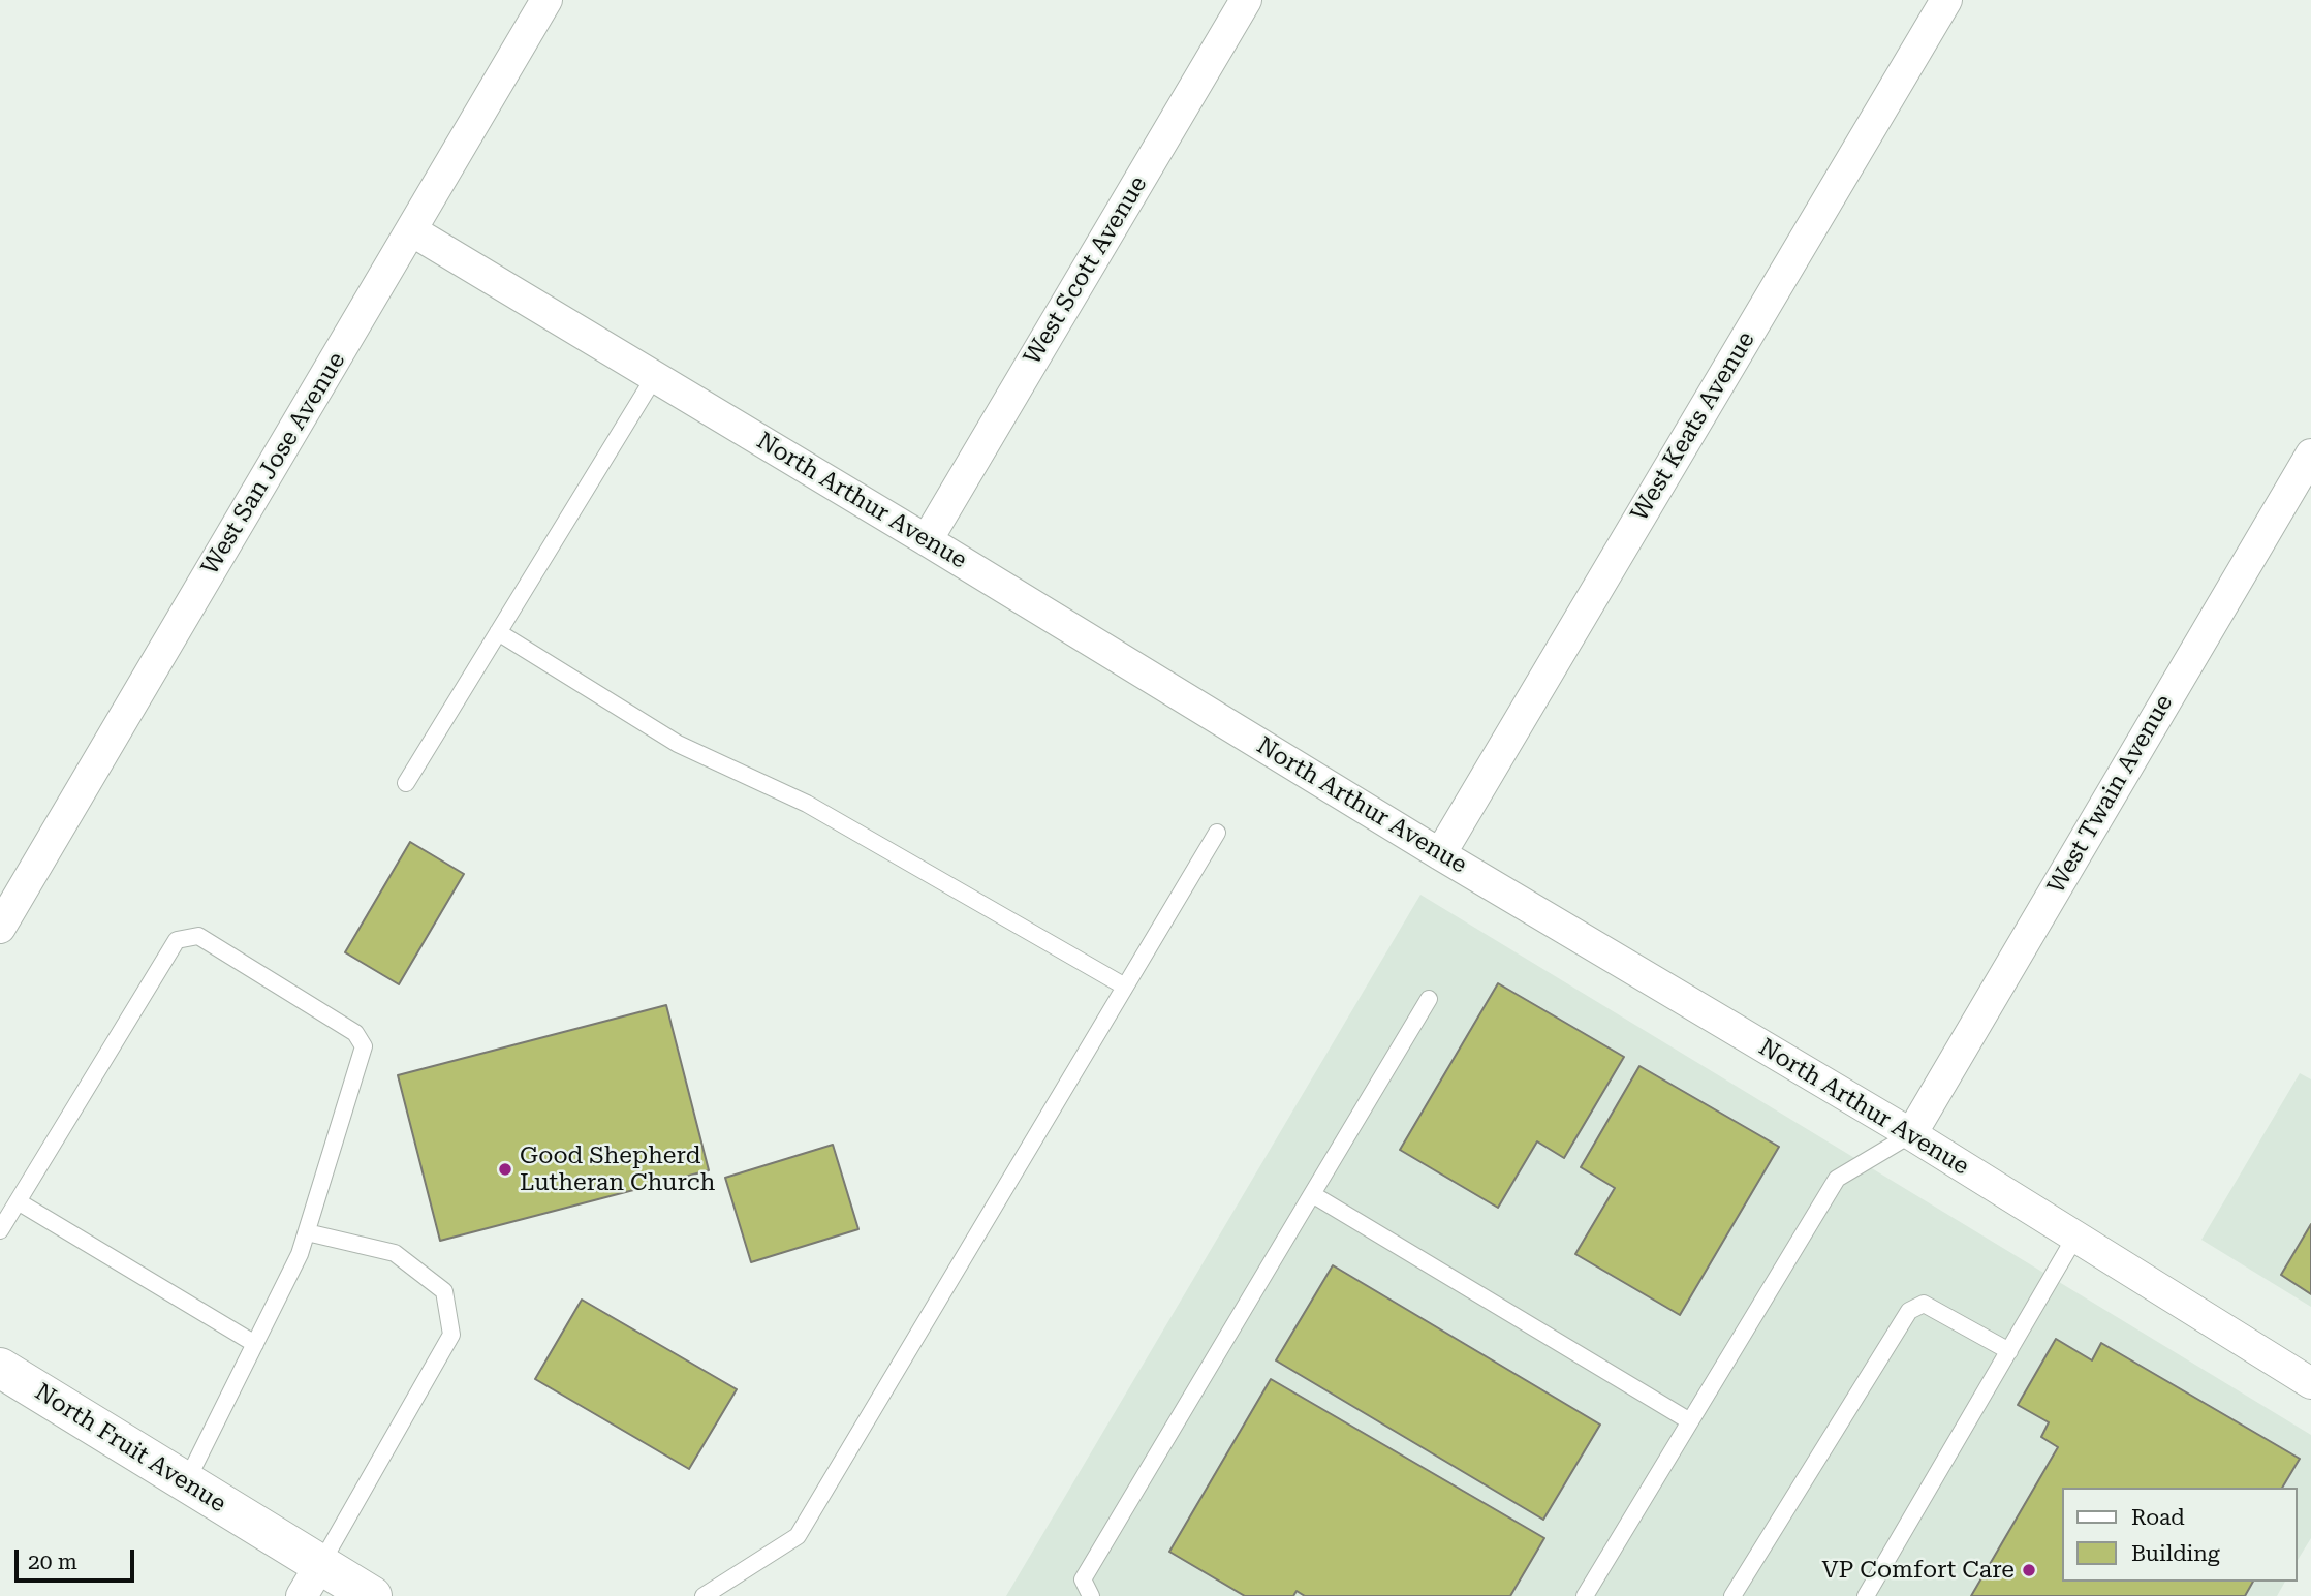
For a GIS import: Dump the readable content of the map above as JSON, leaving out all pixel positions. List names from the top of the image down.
{
  "streets": {
    "street": [
      "West Scott Avenue",
      "West Keats Avenue",
      "West San Jose Avenue",
      "North Arthur Avenue",
      "West Twain Avenue",
      "North Fruit Avenue"
    ]
  },
  "crossings": [
    ["West Scott Avenue", "North Arthur Avenue"],
    ["West Keats Avenue", "North Arthur Avenue"],
    ["West San Jose Avenue", "North Arthur Avenue"],
    ["North Arthur Avenue", "West Twain Avenue"]
  ],
  "places": ["Good Shepherd Lutheran Church", "VP Comfort Care"],
  "legend": ["Road", "Building"],
  "scale_bar": "20 m"
}
